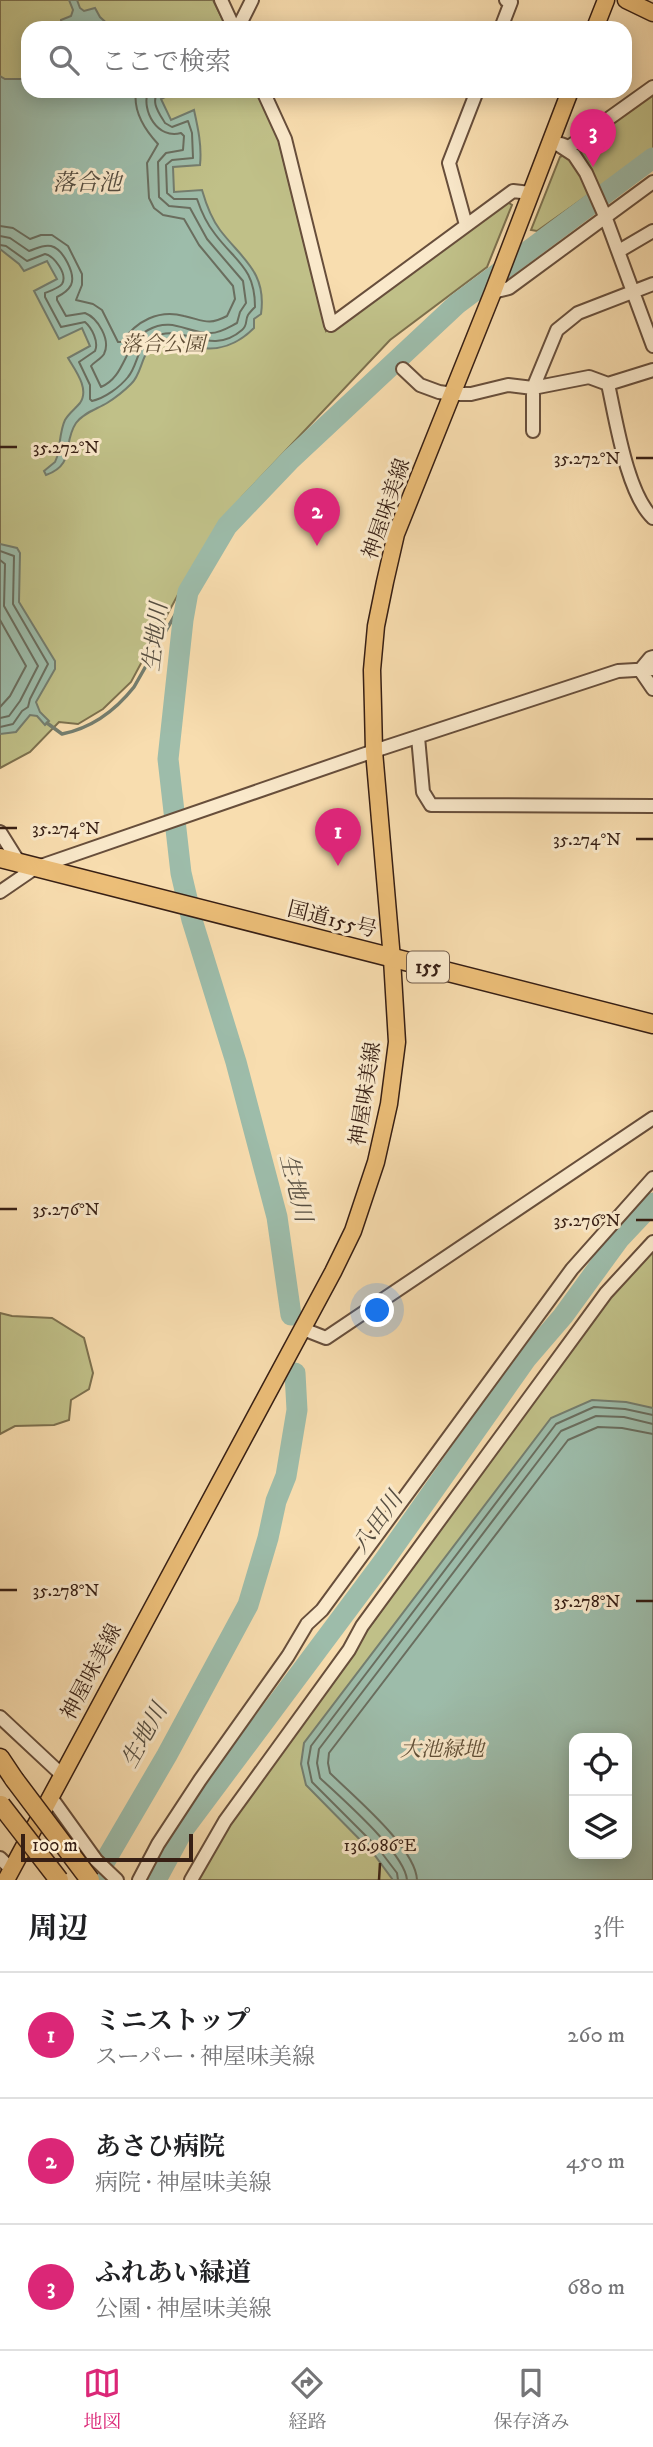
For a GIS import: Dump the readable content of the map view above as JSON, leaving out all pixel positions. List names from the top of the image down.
{
  "streets": {
    "highway": ["国道155号", "155"],
    "main road": ["神屋味美線"]
  },
  "crossings": [
    ["神屋味美線", "国道155号"]
  ],
  "water": ["落合池", "生地川", "八田川"],
  "parks": ["落合公園", "大池緑地"],
  "scale_bar": "100 m",
  "page": {
    "search": "ここで検索",
    "pins": ["3", "2", "1"],
    "scale": "100 m",
    "heading": ["周辺", "3件"],
    "list": [
      {
        "mark": "1",
        "name": "ミニストップ",
        "note": "スーパー · 神屋味美線",
        "value": "260 m"
      },
      {
        "mark": "2",
        "name": "あさひ病院",
        "note": "病院 · 神屋味美線",
        "value": "450 m"
      },
      {
        "mark": "3",
        "name": "ふれあい緑道",
        "note": "公園 · 神屋味美線",
        "value": "680 m"
      }
    ],
    "nav": ["地図", "経路", "保存済み"]
  },
  "coordinates": [
    "35.272°N",
    "35.274°N",
    "35.276°N",
    "35.278°N",
    "136.986°E"
  ]
}
